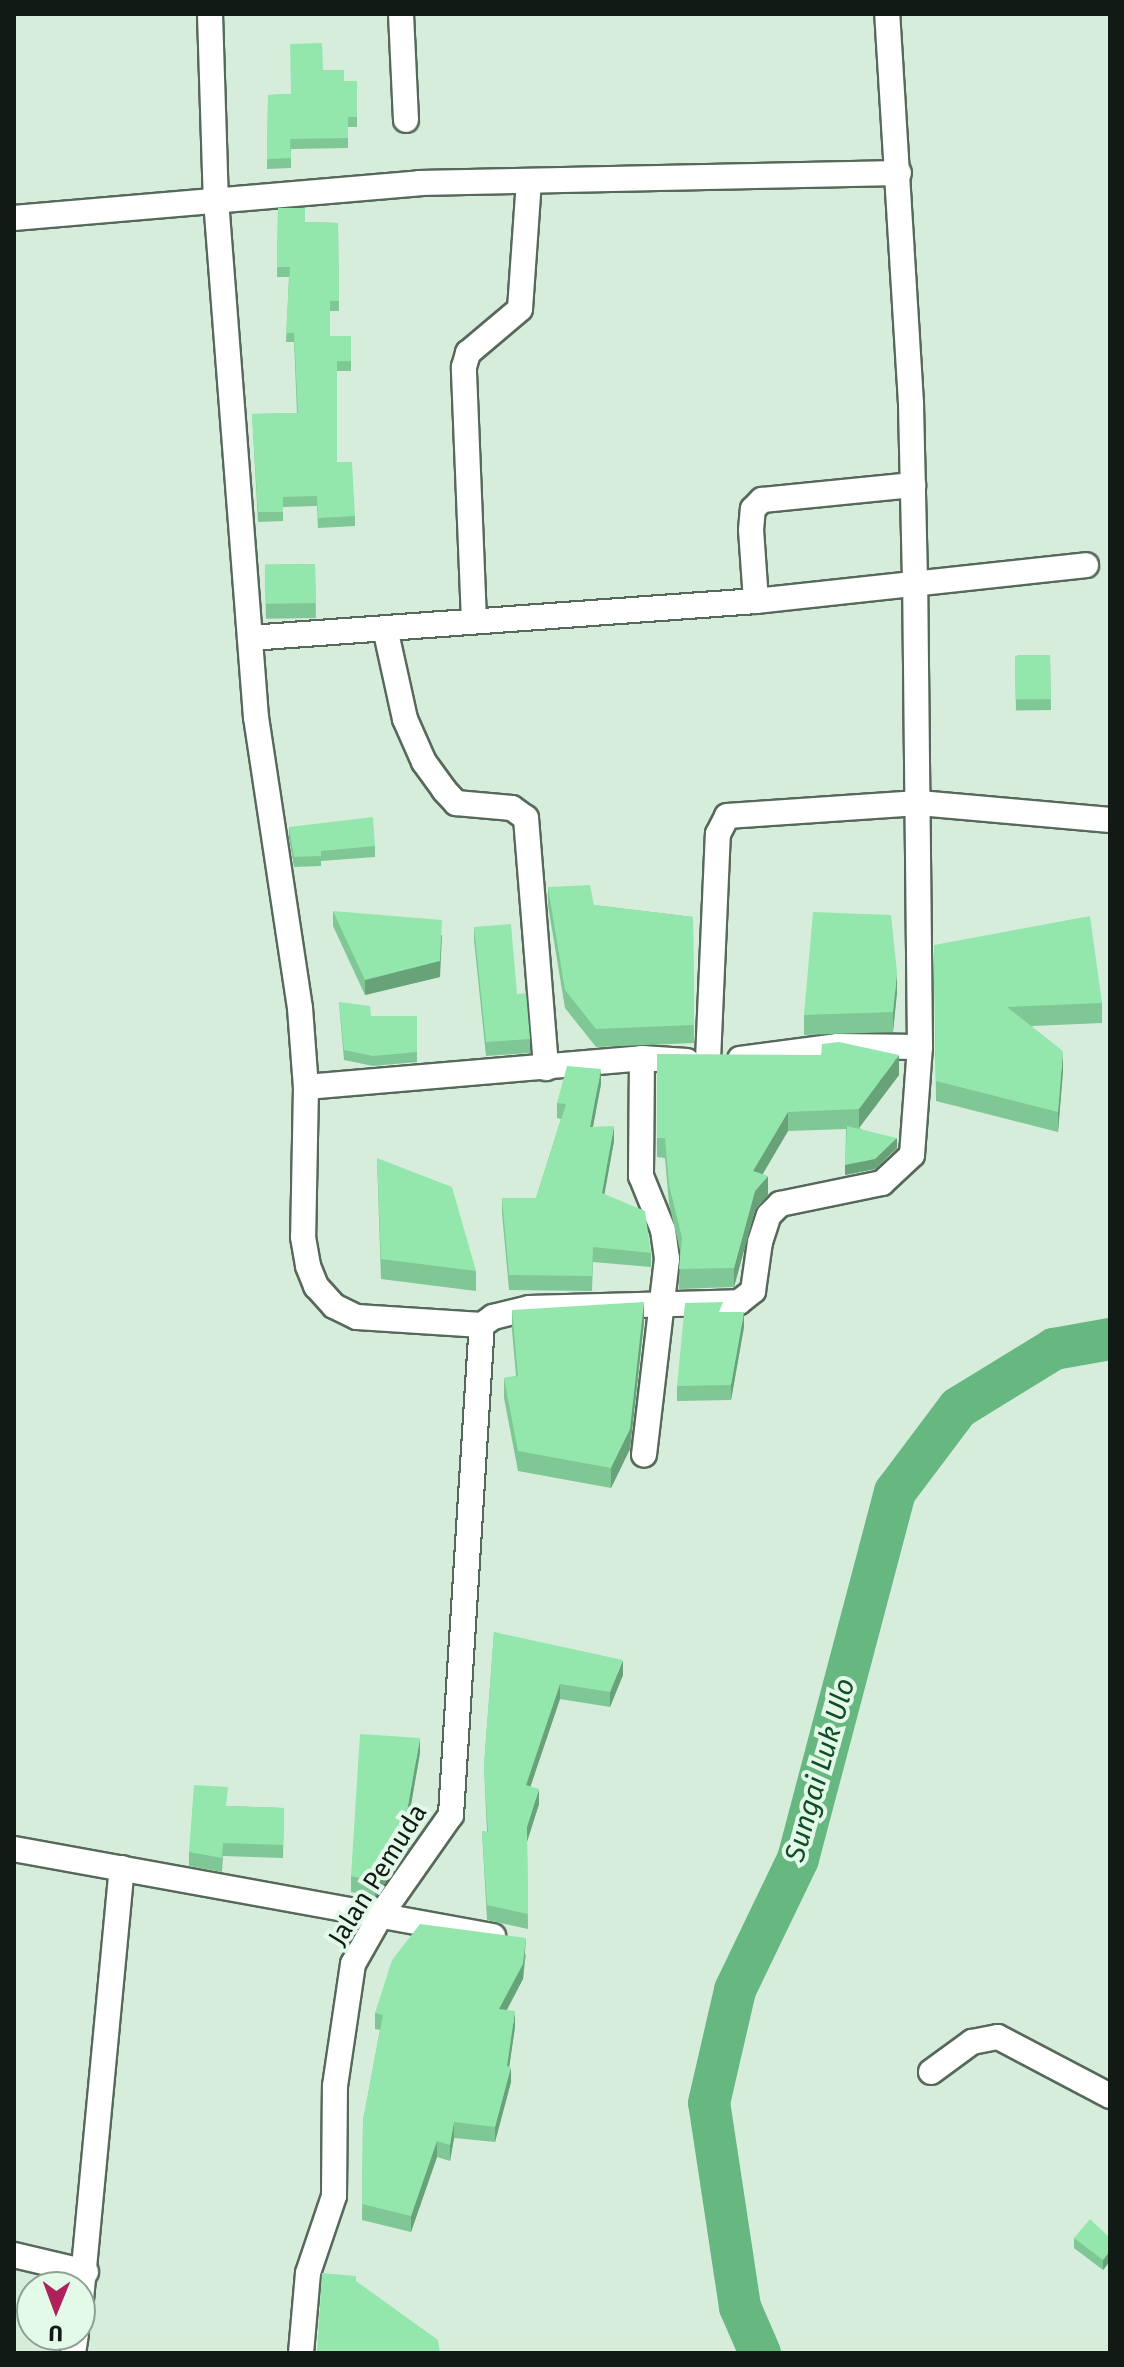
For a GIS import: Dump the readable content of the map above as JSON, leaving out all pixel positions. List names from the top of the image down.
{
  "streets": {
    "street": ["Jalan Pemuda"]
  },
  "water": ["Sungai Luk Ulo"],
  "north": "bottom"
}
